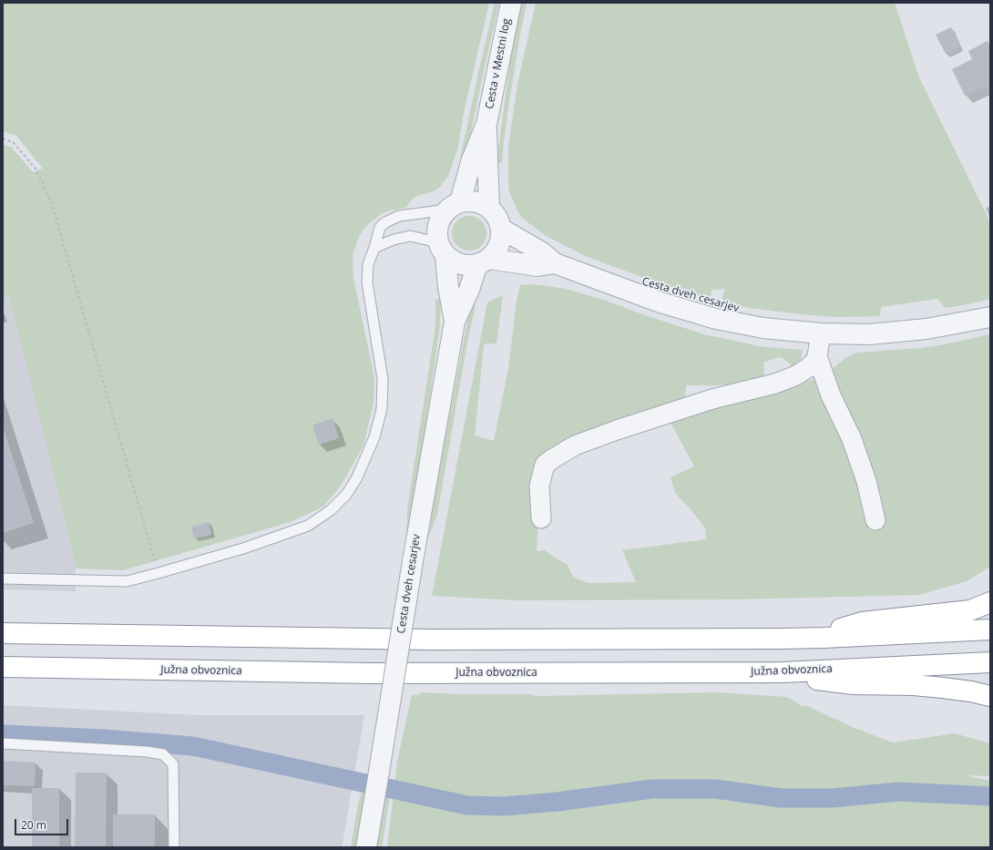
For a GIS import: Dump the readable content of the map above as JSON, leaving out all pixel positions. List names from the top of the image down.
{
  "streets": {
    "highway": ["Južna obvoznica"],
    "street": ["Cesta v Mestni log", "Cesta dveh cesarjev"]
  },
  "crossings": [
    ["Cesta v Mestni log", "Cesta dveh cesarjev"]
  ],
  "scale_bar": "20 m"
}
